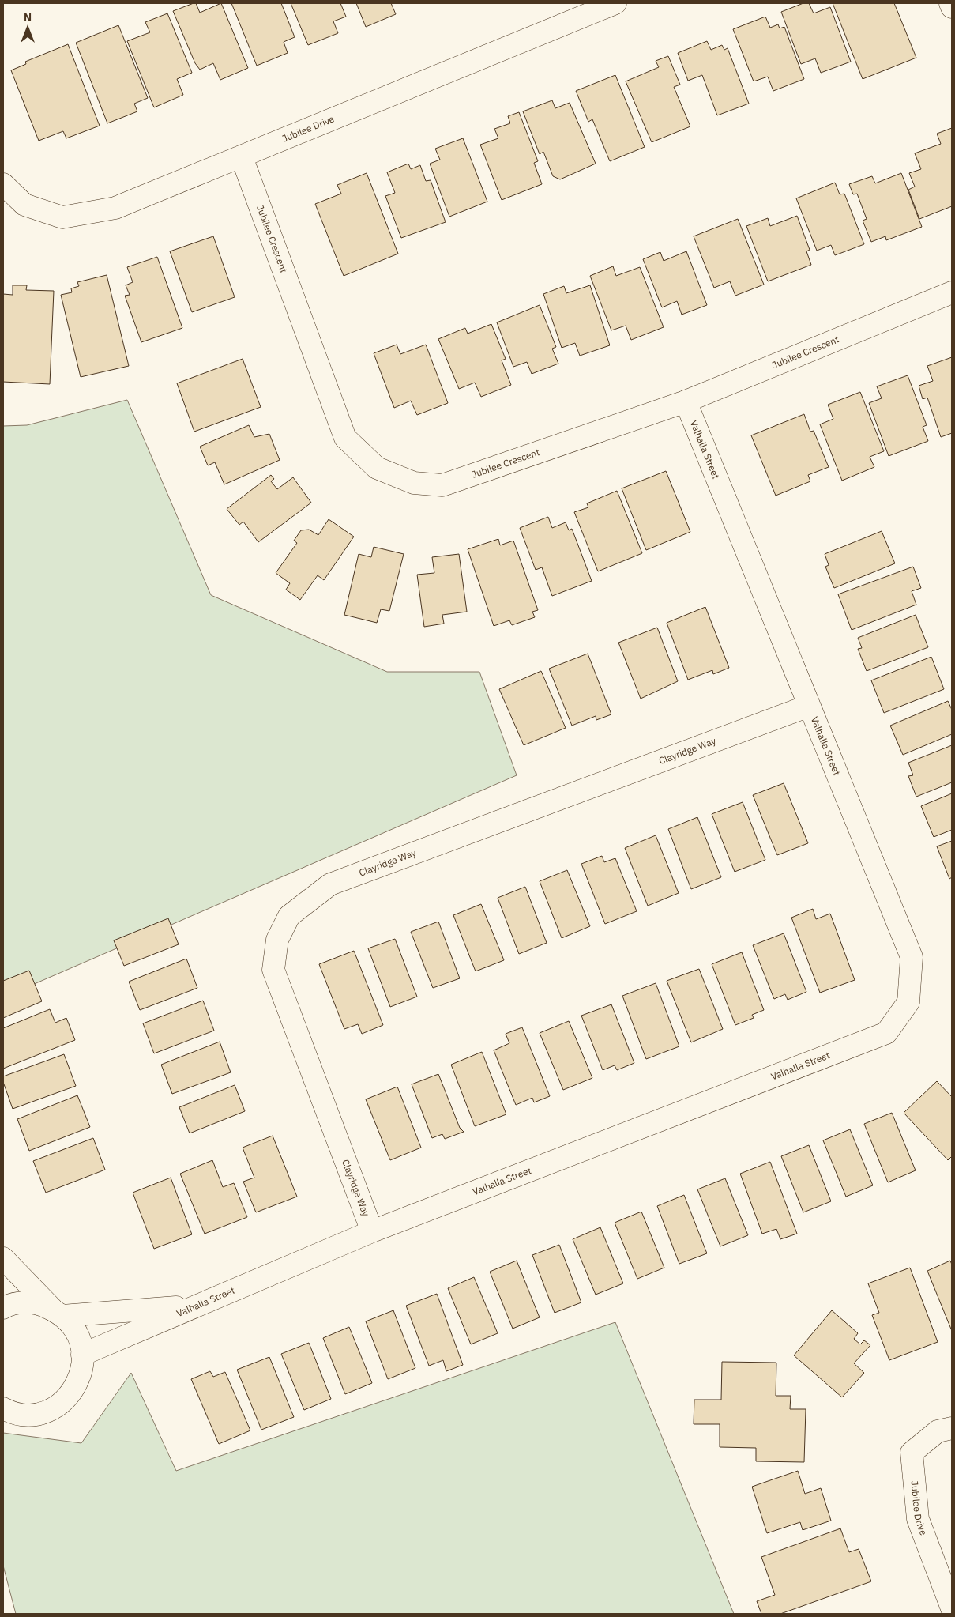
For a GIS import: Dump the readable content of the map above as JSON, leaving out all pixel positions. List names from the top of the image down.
{
  "streets": {
    "street": [
      "Jubilee Drive",
      "Jubilee Crescent",
      "Valhalla Street",
      "Clayridge Way"
    ]
  },
  "crossings": [
    ["Jubilee Drive", "Jubilee Crescent"],
    ["Jubilee Crescent", "Valhalla Street"],
    ["Valhalla Street", "Clayridge Way"]
  ],
  "north": "top"
}
